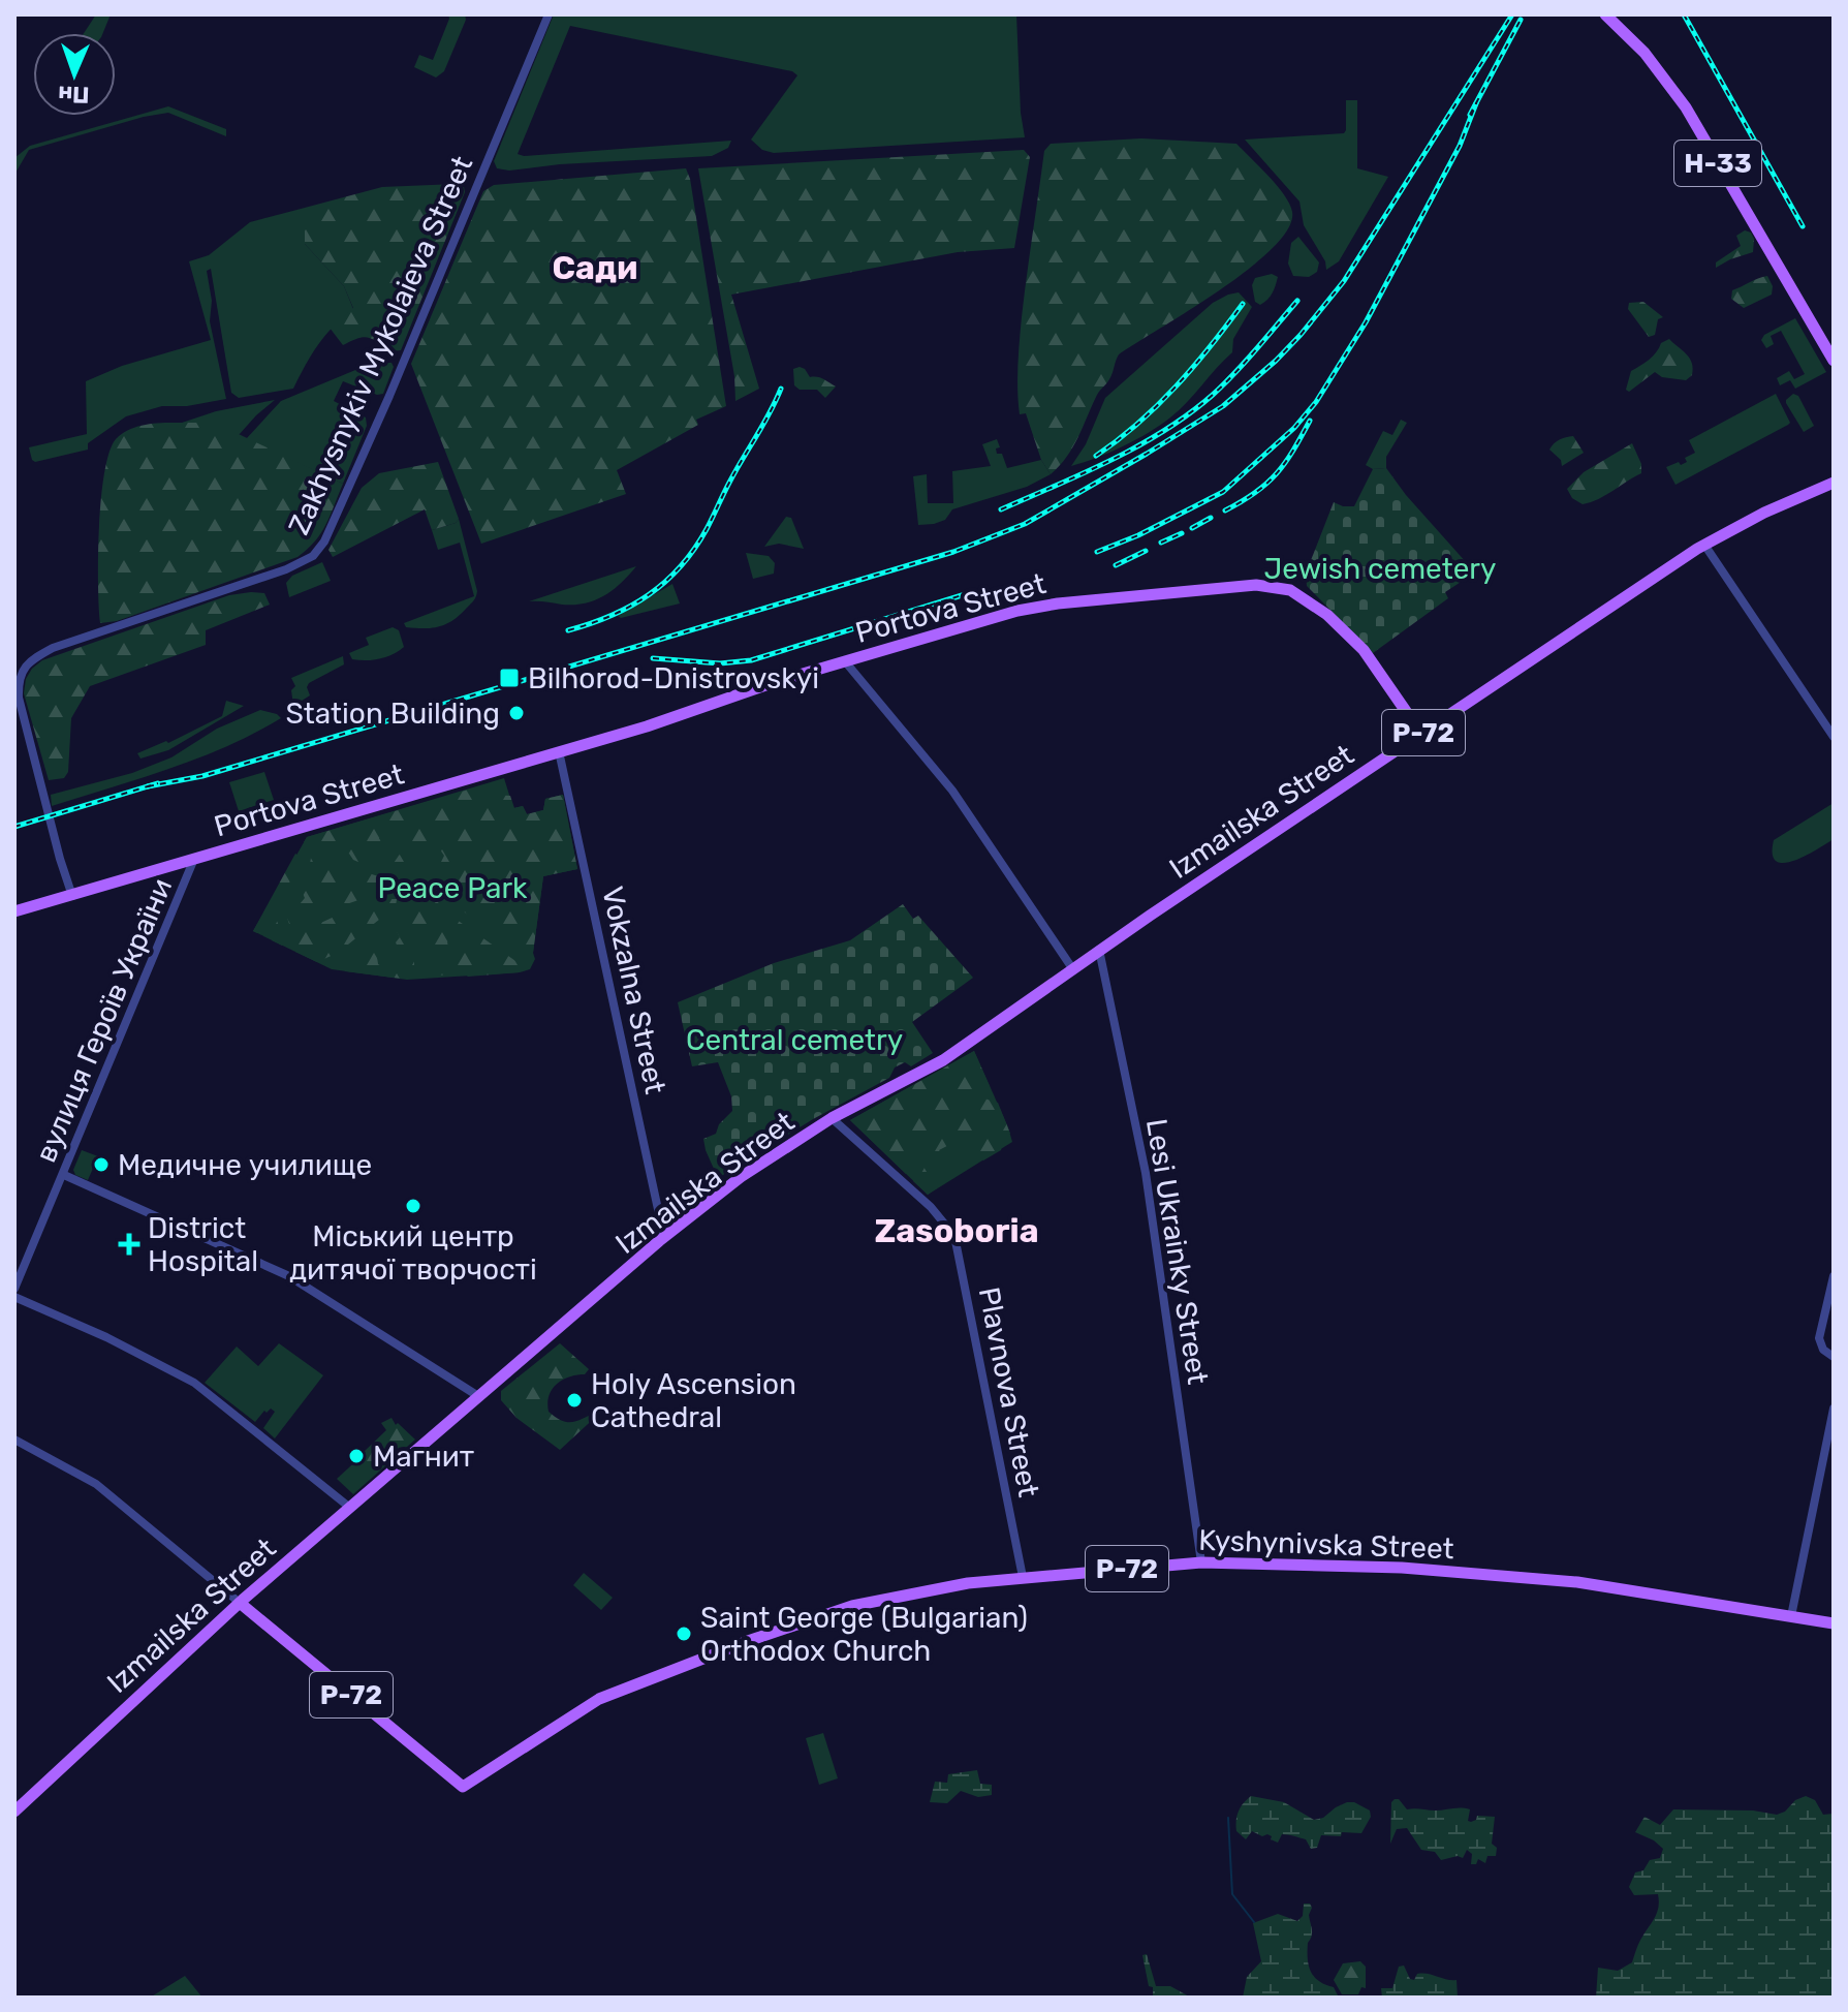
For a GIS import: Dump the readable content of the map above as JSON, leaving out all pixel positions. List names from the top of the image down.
{
  "streets": {
    "main road": [
      "Н-33",
      "Portova Street",
      "Р-72",
      "Izmailska Street",
      "Kyshynivska Street"
    ],
    "street": [
      "Zakhysnykiv Mykolaieva Street",
      "Vokzalna Street",
      "вулиця Героїв України",
      "Lesi Ukrainky Street",
      "Plavnova Street"
    ]
  },
  "crossings": [
    ["Zakhysnykiv Mykolaieva Street", "Portova Street"],
    ["Portova Street", "Izmailska Street"],
    ["Portova Street", "Vokzalna Street"],
    ["Portova Street", "вулиця Героїв України"],
    ["Izmailska Street", "Vokzalna Street"],
    ["Izmailska Street", "Lesi Ukrainky Street"],
    ["Izmailska Street", "Plavnova Street"],
    ["Izmailska Street", "Kyshynivska Street"],
    ["Lesi Ukrainky Street", "Kyshynivska Street"],
    ["Plavnova Street", "Kyshynivska Street"]
  ],
  "districts": ["Сади", "Zasoboria"],
  "parks": ["Jewish cemetery", "Peace Park", "Central cemetry"],
  "places": {
    "transit": ["Bilhorod-Dnistrovskyi"],
    "other": [
      "Station Building",
      "Медичне училище",
      "Міський центр дитячої творчості",
      "Holy Ascension Cathedral",
      "Магнит",
      "Saint George (Bulgarian) Orthodox Church"
    ],
    "health": ["District Hospital"]
  },
  "north": "bottom"
}
